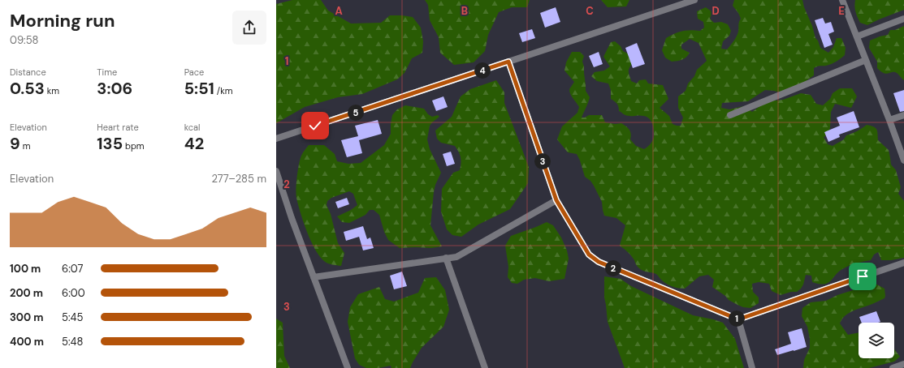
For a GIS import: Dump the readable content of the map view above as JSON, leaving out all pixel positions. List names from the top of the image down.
{
  "page": {
    "heading": ["Morning run", "09:58"],
    "stats": [
      ["Distance", "0.53 km"],
      ["Time", "3:06"],
      ["Pace", "5:51 /km"],
      ["Elevation", "9 m"],
      ["Heart rate", "135 bpm"],
      ["kcal", "42"]
    ],
    "pins": [
      "4",
      "5",
      "3",
      "2",
      "1"
    ],
    "chart": ["Elevation", "277–285 m"],
    "list": [
      {
        "name": "100 m",
        "note": "6:07"
      },
      {
        "name": "200 m",
        "note": "6:00"
      },
      {
        "name": "300 m",
        "note": "5:45"
      },
      {
        "name": "400 m",
        "note": "5:48"
      }
    ]
  },
  "grid": {
    "columns": [
      "A",
      "B",
      "C",
      "D",
      "E"
    ],
    "rows": ["1", "2", "3"]
  }
}
